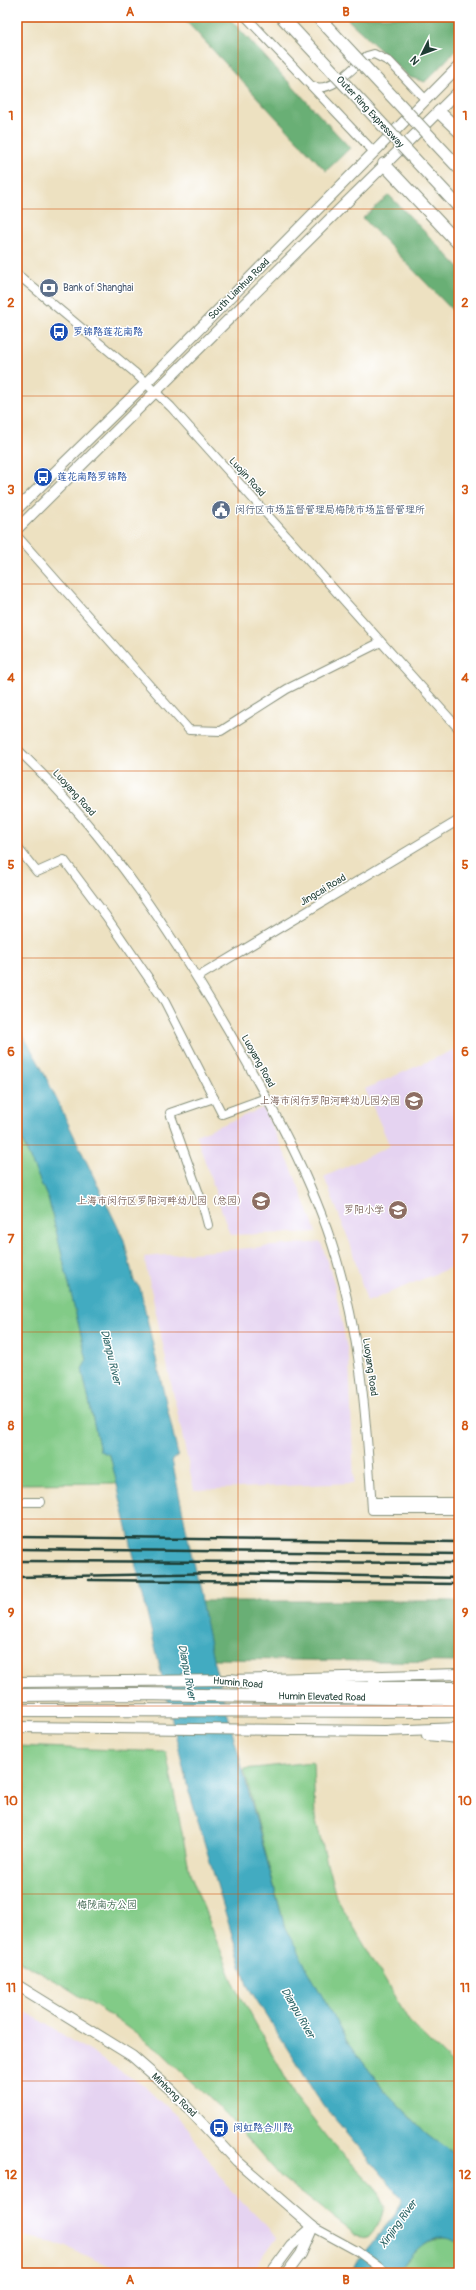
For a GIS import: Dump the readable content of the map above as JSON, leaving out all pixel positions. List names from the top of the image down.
{
  "streets": {
    "highway": ["Outer Ring Expressway", "Humin Road", "Humin Elevated Road"],
    "main road": ["South Lianhua Road", "Minhong Road"],
    "street": ["Luojin Road", "Luoyang Road", "Jingcai Road"]
  },
  "crossings": [
    ["South Lianhua Road", "Luojin Road"],
    ["Luoyang Road", "Jingcai Road"]
  ],
  "water": ["Dianpu River", "Xinjing River"],
  "parks": ["梅陇南方公园"],
  "places": {
    "bank": ["Bank of Shanghai"],
    "bus stop": ["罗锦路莲花南路", "莲花南路罗锦路", "闵虹路合川路"],
    "public building": ["闵行区市场监督管理局梅陇市场监督管理所"],
    "school or university": ["上海市闵行罗阳河畔幼儿园分园", "上海市闵行区罗阳河畔幼儿园（总园）", "罗阳小学"]
  },
  "north": "bottom left",
  "grid": {
    "columns": ["A", "B"],
    "rows": [
      "1",
      "2",
      "3",
      "4",
      "5",
      "6",
      "7",
      "8",
      "9",
      "10",
      "11",
      "12"
    ]
  }
}
